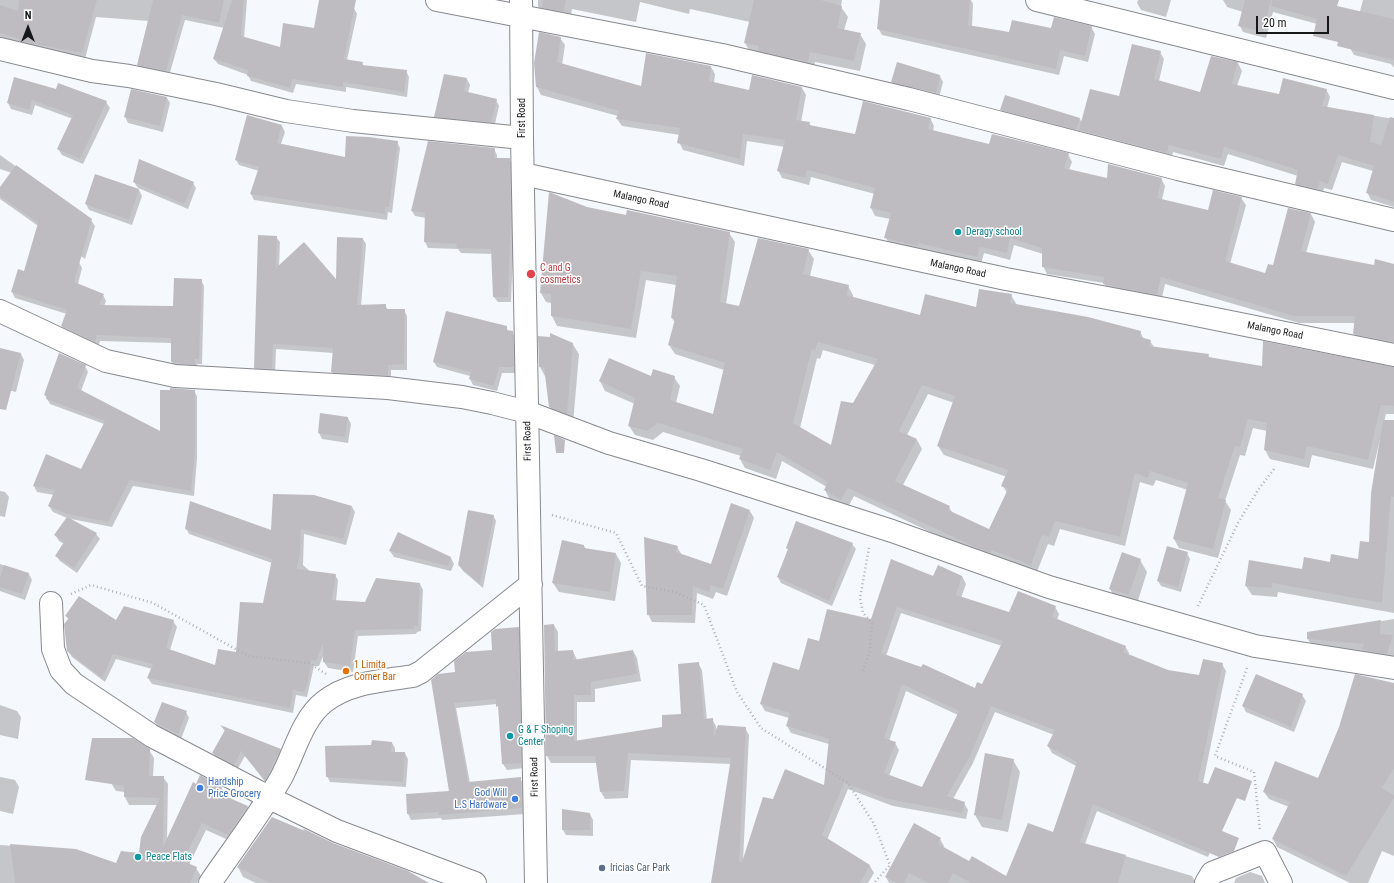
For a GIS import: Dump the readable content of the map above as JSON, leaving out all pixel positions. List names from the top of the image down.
{
  "streets": {
    "street": ["First Road", "Malango Road"]
  },
  "crossings": [
    ["First Road", "Malango Road"]
  ],
  "places": [
    "Deragy school",
    "C and G cosmetics",
    "1 Limita Corner Bar",
    "G & F Shoping Center",
    "Hardship Price Grocery",
    "God Will L.S Hardware",
    "Peace Flats",
    "Iricias Car Park"
  ],
  "scale_bar": "20 m",
  "north": "top"
}
